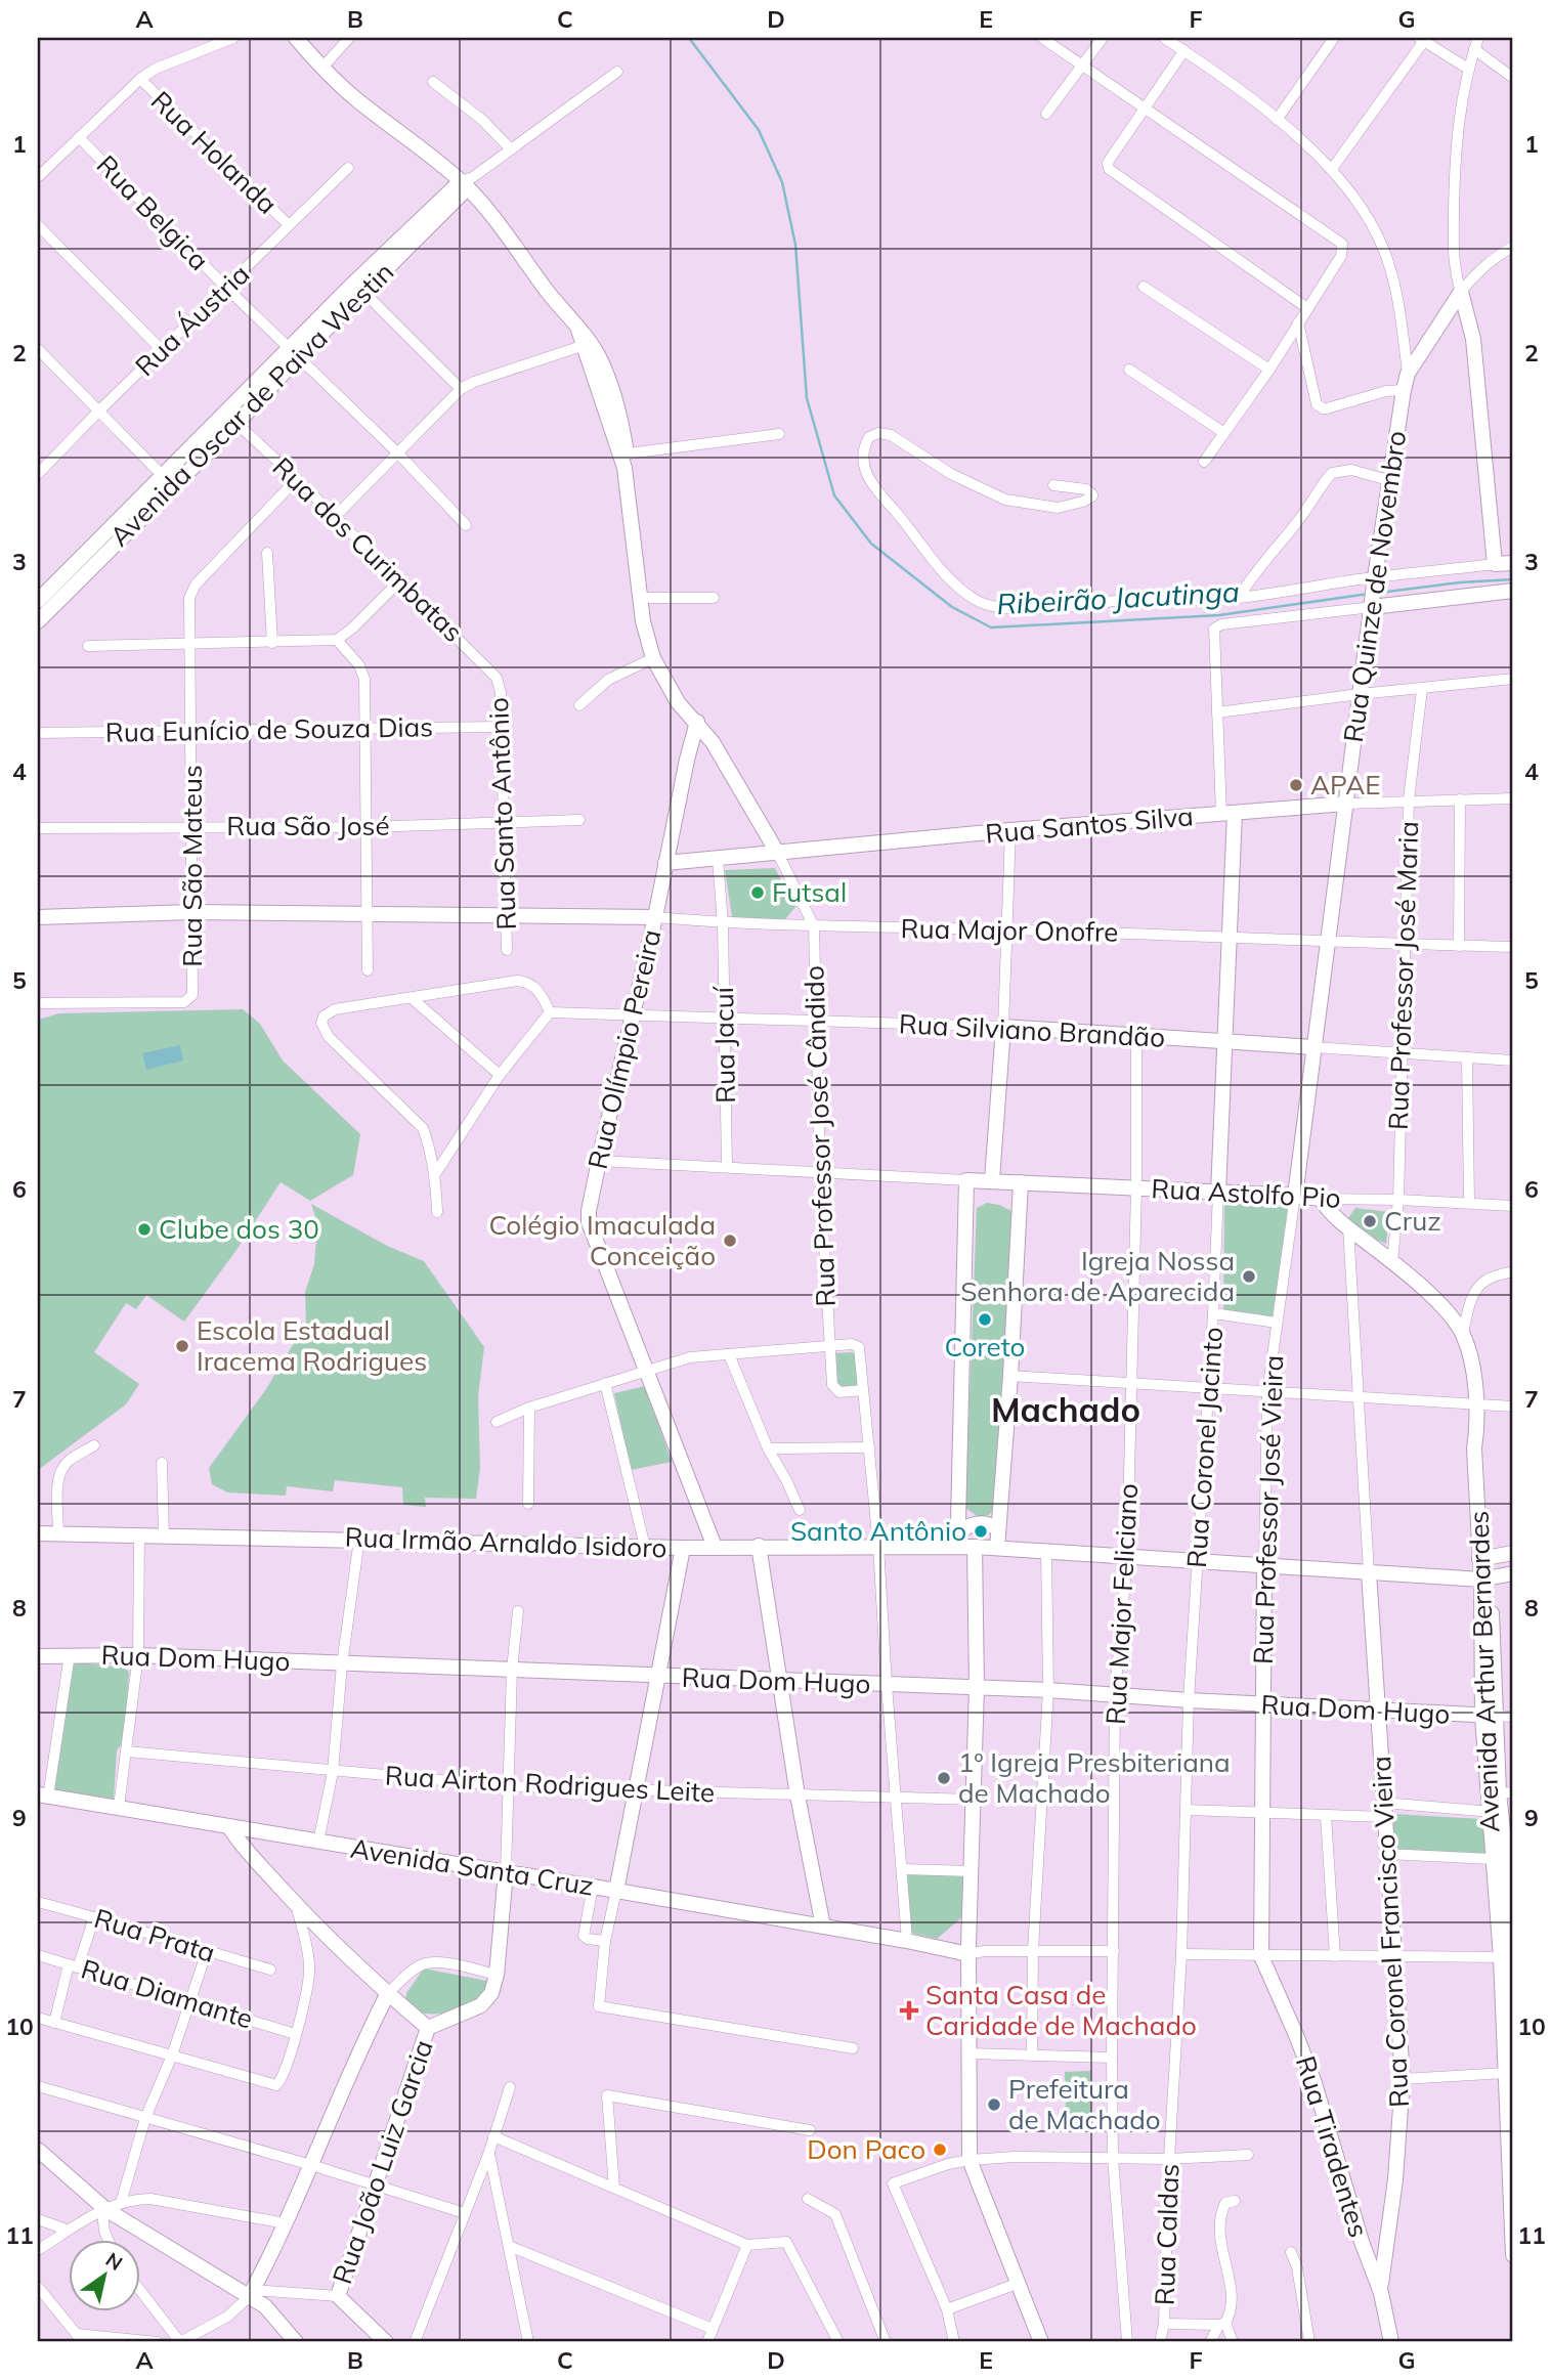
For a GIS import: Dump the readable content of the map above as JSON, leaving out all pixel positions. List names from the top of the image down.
{
  "streets": {
    "street": [
      "Rua Holanda",
      "Rua Belgica",
      "Rua Áustria",
      "Avenida Oscar de Paiva Westin",
      "Rua dos Curimbatas",
      "Rua Quinze de Novembro",
      "Rua Eunício de Souza Dias",
      "Rua Santo Antônio",
      "Rua Santos Silva",
      "Rua São José",
      "Rua São Mateus",
      "Rua Major Onofre",
      "Rua Professor José Maria",
      "Rua Silviano Brandão",
      "Rua Jacuí",
      "Rua Olímpio Pereira",
      "Rua Professor José Cândido",
      "Rua Astolfo Pio",
      "Rua Coronel Jacinto",
      "Rua Professor José Vieira",
      "Rua Irmão Arnaldo Isidoro",
      "Rua Major Feliciano",
      "Rua Dom Hugo",
      "Avenida Arthur Bernardes",
      "Rua Airton Rodrigues Leite",
      "Avenida Santa Cruz",
      "Rua Coronel Francisco Vieira",
      "Rua Prata",
      "Rua Diamante",
      "Rua Tiradentes",
      "Rua João Luiz Garcia",
      "Rua Caldas"
    ]
  },
  "crossings": [
    ["Rua Holanda", "Rua Áustria"],
    ["Rua Belgica", "Rua Áustria"],
    ["Rua Belgica", "Avenida Oscar de Paiva Westin"],
    ["Avenida Oscar de Paiva Westin", "Rua dos Curimbatas"],
    ["Rua dos Curimbatas", "Rua Santo Antônio"],
    ["Rua dos Curimbatas", "Rua São Mateus"],
    ["Rua Quinze de Novembro", "Rua Santos Silva"],
    ["Rua Quinze de Novembro", "Rua Major Onofre"],
    ["Rua Quinze de Novembro", "Rua Silviano Brandão"],
    ["Rua Quinze de Novembro", "Rua Astolfo Pio"],
    ["Rua Quinze de Novembro", "Rua Coronel Jacinto"],
    ["Rua Quinze de Novembro", "Rua Professor José Vieira"],
    ["Rua Eunício de Souza Dias", "Rua Santo Antônio"],
    ["Rua Eunício de Souza Dias", "Rua São Mateus"],
    ["Rua Santo Antônio", "Rua São José"],
    ["Rua Santo Antônio", "Rua Major Onofre"],
    ["Rua Santos Silva", "Rua Professor José Maria"],
    ["Rua Santos Silva", "Rua Jacuí"],
    ["Rua Santos Silva", "Rua Olímpio Pereira"],
    ["Rua Santos Silva", "Rua Coronel Jacinto"],
    ["Rua São José", "Rua São Mateus"],
    ["Rua São Mateus", "Rua Major Onofre"],
    ["Rua Major Onofre", "Rua Professor José Maria"],
    ["Rua Major Onofre", "Rua Jacuí"],
    ["Rua Major Onofre", "Rua Olímpio Pereira"],
    ["Rua Major Onofre", "Rua Professor José Cândido"],
    ["Rua Major Onofre", "Rua Coronel Jacinto"],
    ["Rua Professor José Maria", "Rua Silviano Brandão"],
    ["Rua Professor José Maria", "Rua Astolfo Pio"],
    ["Rua Professor José Maria", "Avenida Arthur Bernardes"],
    ["Rua Silviano Brandão", "Rua Jacuí"],
    ["Rua Silviano Brandão", "Rua Olímpio Pereira"],
    ["Rua Silviano Brandão", "Rua Professor José Cândido"],
    ["Rua Silviano Brandão", "Rua Coronel Jacinto"],
    ["Rua Silviano Brandão", "Rua Major Feliciano"],
    ["Rua Olímpio Pereira", "Rua Irmão Arnaldo Isidoro"],
    ["Rua Astolfo Pio", "Rua Coronel Jacinto"],
    ["Rua Astolfo Pio", "Rua Professor José Vieira"],
    ["Rua Astolfo Pio", "Rua Major Feliciano"],
    ["Rua Astolfo Pio", "Avenida Arthur Bernardes"],
    ["Rua Coronel Jacinto", "Rua Dom Hugo"],
    ["Rua Coronel Jacinto", "Rua Caldas"],
    ["Rua Professor José Vieira", "Rua Dom Hugo"],
    ["Rua Professor José Vieira", "Rua Tiradentes"],
    ["Rua Major Feliciano", "Rua Dom Hugo"],
    ["Rua Dom Hugo", "Avenida Arthur Bernardes"],
    ["Rua Dom Hugo", "Rua Coronel Francisco Vieira"],
    ["Avenida Arthur Bernardes", "Rua Coronel Francisco Vieira"],
    ["Rua Coronel Francisco Vieira", "Rua Tiradentes"]
  ],
  "districts": ["Machado"],
  "water": ["Ribeirão Jacutinga"],
  "places": {
    "other": [
      "APAE",
      "Futsal",
      "Cruz",
      "Clube dos 30",
      "Colégio Imaculada Conceição",
      "Igreja Nossa Senhora de Aparecida",
      "Coreto",
      "Escola Estadual Iracema Rodrigues",
      "Santo Antônio",
      "1º Igreja Presbiteriana de Machado",
      "Prefeitura de Machado",
      "Don Paco"
    ],
    "health": ["Santa Casa de Caridade de Machado"]
  },
  "north": "top right",
  "grid": {
    "columns": [
      "A",
      "B",
      "C",
      "D",
      "E",
      "F",
      "G"
    ],
    "rows": [
      "1",
      "2",
      "3",
      "4",
      "5",
      "6",
      "7",
      "8",
      "9",
      "10",
      "11"
    ]
  }
}
